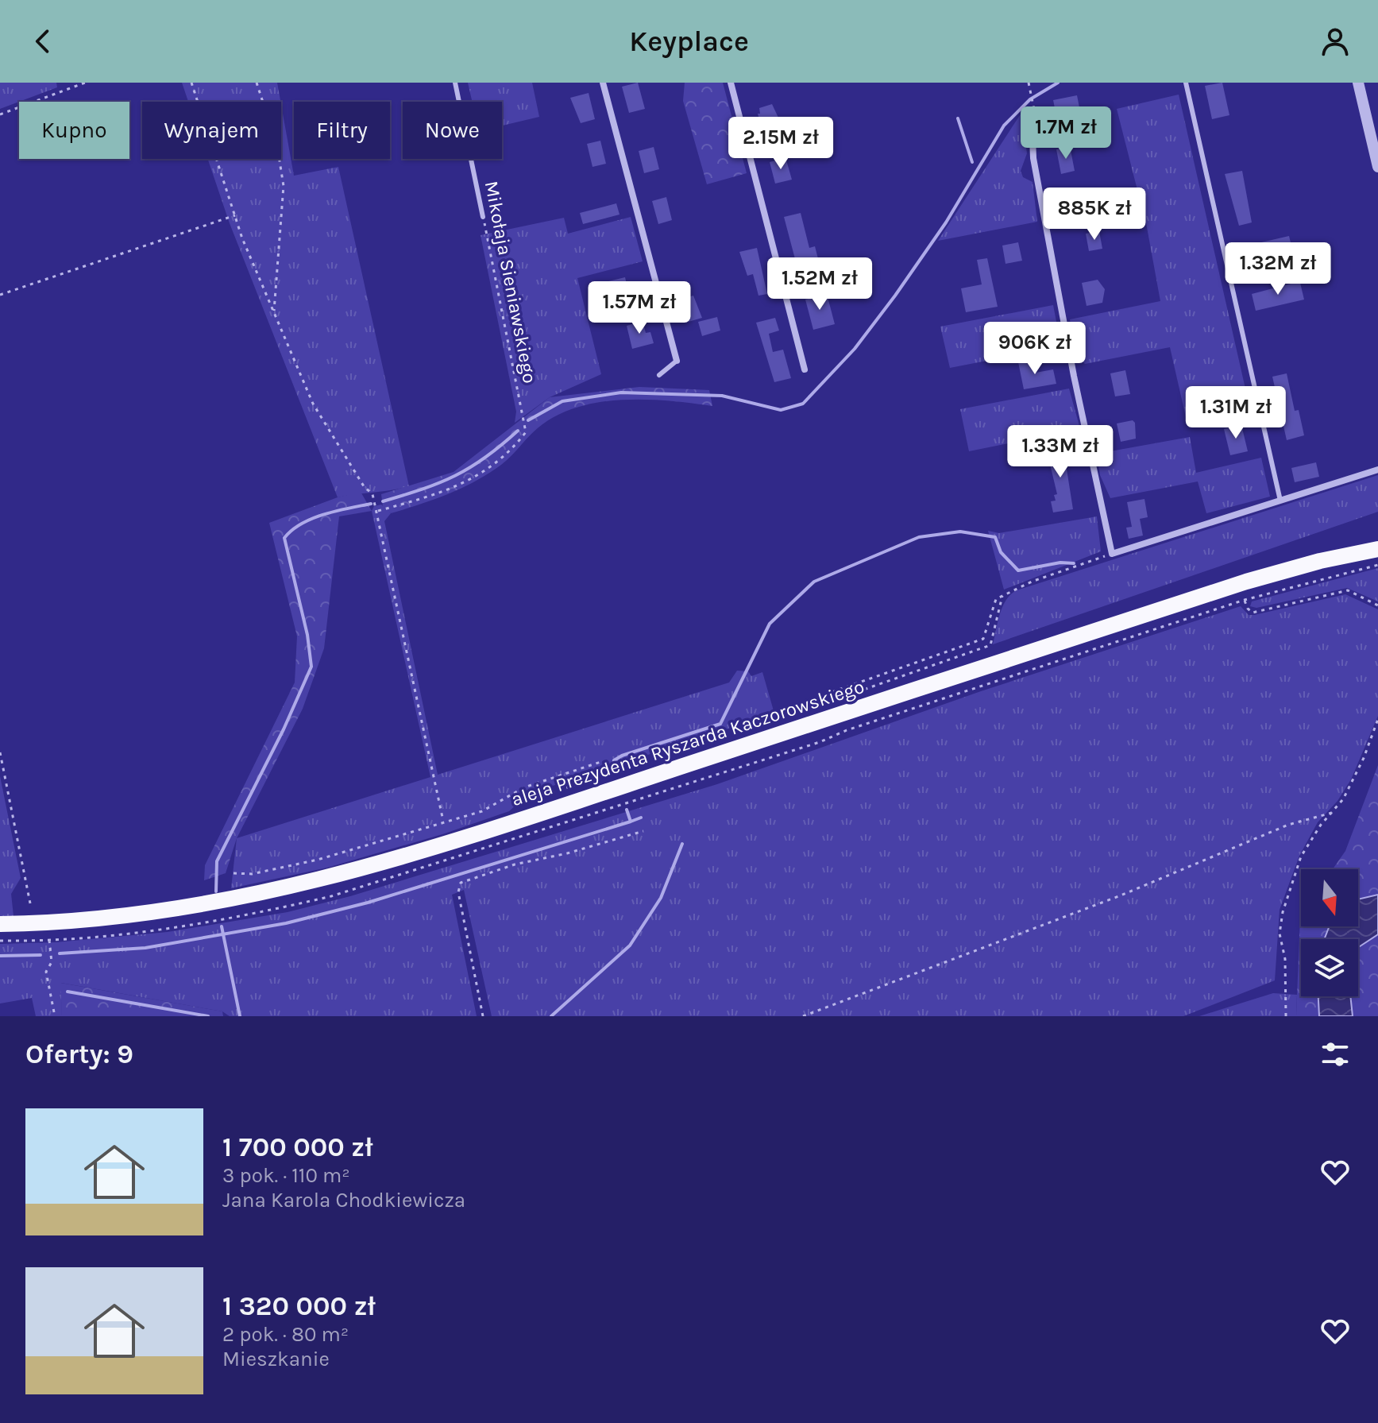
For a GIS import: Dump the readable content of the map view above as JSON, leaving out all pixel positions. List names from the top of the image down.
{
  "streets": {
    "main road": ["aleja Prezydenta Ryszarda Kaczorowskiego"],
    "lane": ["Mikołaja Sieniawskiego"]
  },
  "north": "bottom",
  "page": {
    "header": "Keyplace",
    "chip": [
      "Kupno",
      "Wynajem",
      "Filtry",
      "Nowe"
    ],
    "price": [
      "1.7M zł",
      "2.15M zł",
      "885K zł",
      "1.32M zł",
      "1.52M zł",
      "1.57M zł",
      "906K zł",
      "1.31M zł",
      "1.33M zł"
    ],
    "heading": "Oferty: 9",
    "list": [
      {
        "name": "1 700 000 zł",
        "note": "3 pok. · 110 m² · Jana Karola Chodkiewicza"
      },
      {
        "name": "1 320 000 zł",
        "note": "2 pok. · 80 m² · Mieszkanie"
      }
    ]
  }
}
